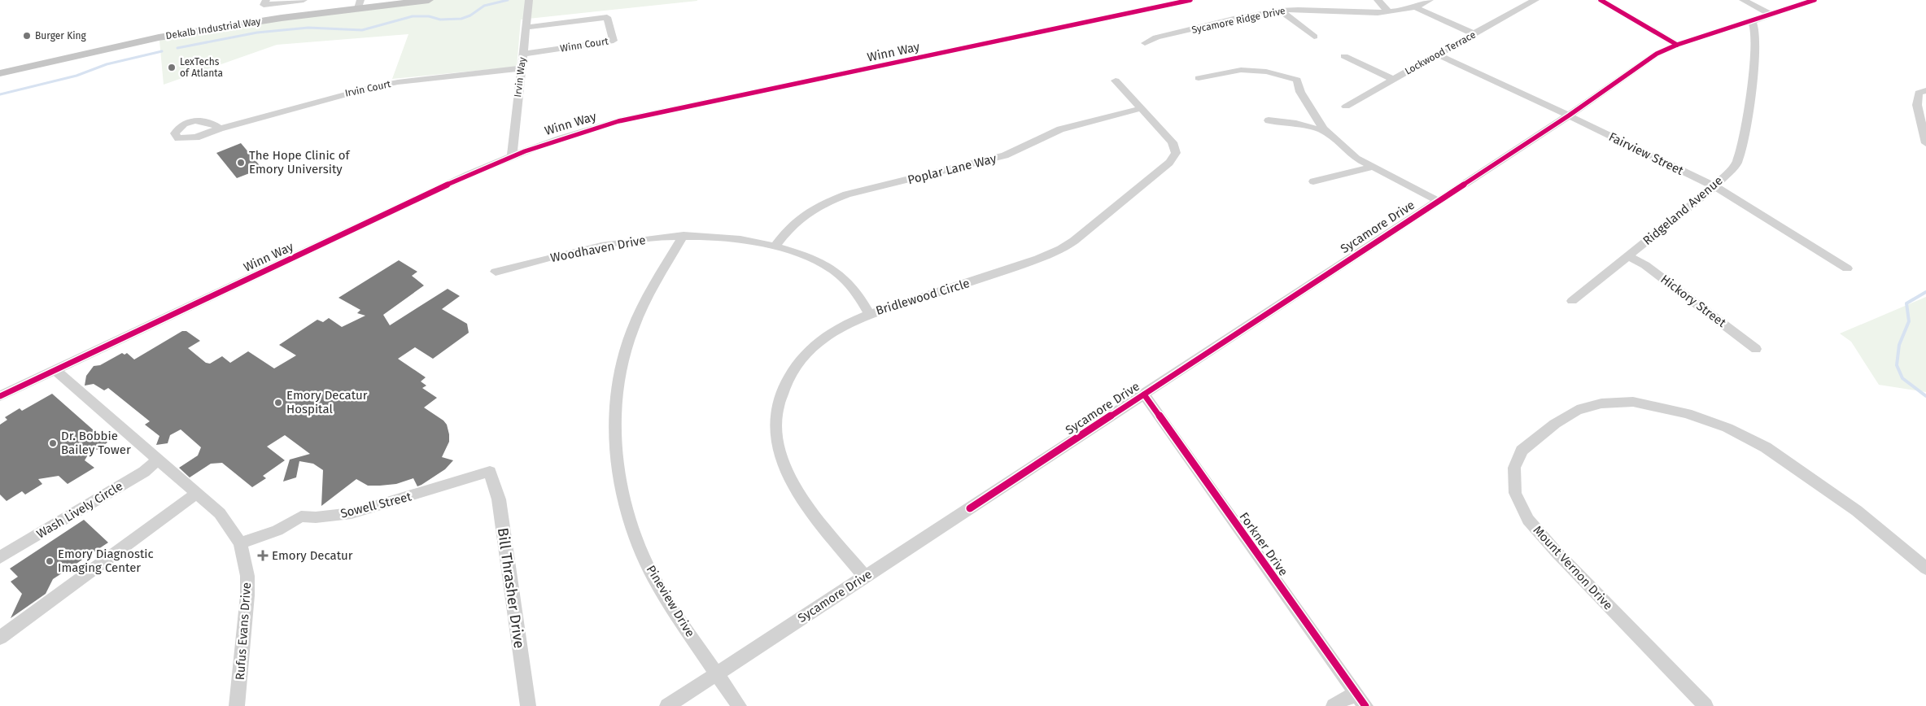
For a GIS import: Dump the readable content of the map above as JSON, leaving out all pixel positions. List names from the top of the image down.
{
  "streets": {
    "main road": ["Dekalb Industrial Way"],
    "street": [
      "Sycamore Ridge Drive",
      "Winn Court",
      "Winn Way",
      "Lockwood Terrace",
      "Irvin Way",
      "Irvin Court",
      "Fairview Street",
      "Poplar Lane Way",
      "Ridgeland Avenue",
      "Sycamore Drive",
      "Woodhaven Drive",
      "Bridlewood Circle",
      "Hickory Street",
      "Sowell Street",
      "Wash Lively Circle",
      "Forkner Drive",
      "Mount Vernon Drive",
      "Bill Thrasher Drive",
      "Pineview Drive",
      "Rufus Evans Drive"
    ]
  },
  "crossings": [
    ["Winn Court", "Irvin Way"],
    ["Winn Way", "Irvin Way"],
    ["Winn Way", "Rufus Evans Drive"],
    ["Lockwood Terrace", "Fairview Street"],
    ["Irvin Way", "Irvin Court"],
    ["Fairview Street", "Ridgeland Avenue"],
    ["Fairview Street", "Sycamore Drive"],
    ["Poplar Lane Way", "Woodhaven Drive"],
    ["Poplar Lane Way", "Bridlewood Circle"],
    ["Ridgeland Avenue", "Sycamore Drive"],
    ["Ridgeland Avenue", "Hickory Street"],
    ["Sycamore Drive", "Bridlewood Circle"],
    ["Sycamore Drive", "Forkner Drive"],
    ["Sycamore Drive", "Pineview Drive"],
    ["Woodhaven Drive", "Bridlewood Circle"],
    ["Woodhaven Drive", "Pineview Drive"],
    ["Sowell Street", "Bill Thrasher Drive"],
    ["Sowell Street", "Rufus Evans Drive"],
    ["Wash Lively Circle", "Rufus Evans Drive"]
  ],
  "places": {
    "other": [
      "Burger King",
      "LexTechs of Atlanta",
      "The Hope Clinic of Emory University",
      "Emory Decatur Hospital",
      "Dr. Bobbie Bailey Tower",
      "Emory Diagnostic Imaging Center"
    ],
    "health": ["Emory Decatur"]
  }
}
